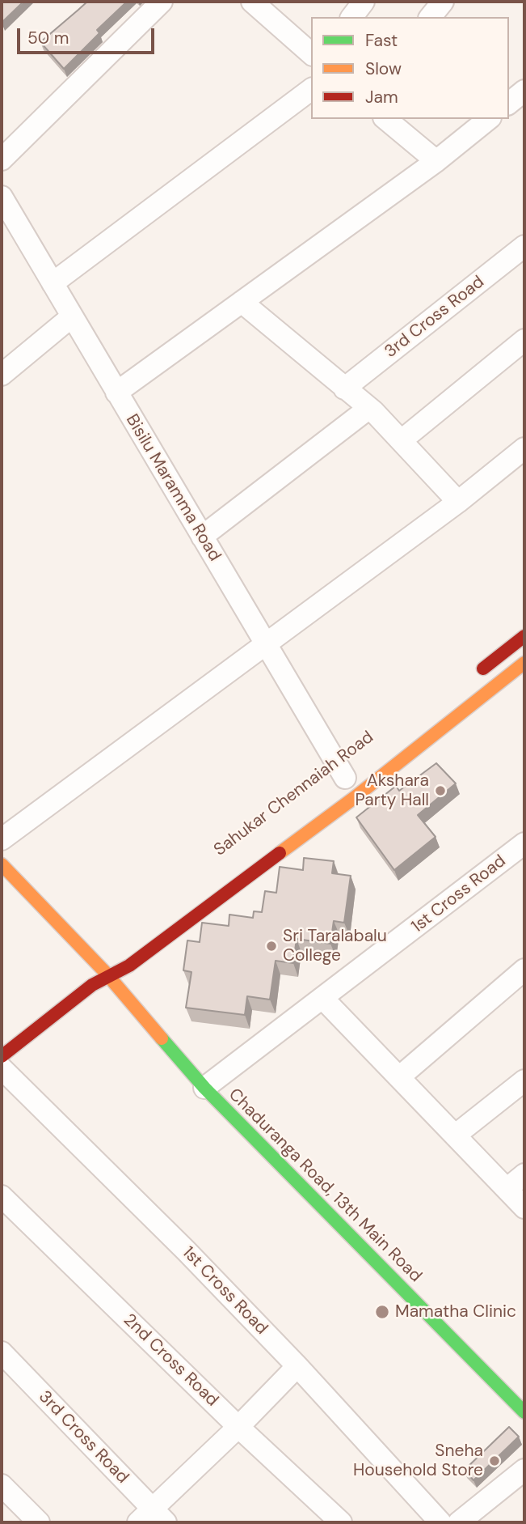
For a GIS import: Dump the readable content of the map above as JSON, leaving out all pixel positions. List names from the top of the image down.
{
  "streets": {
    "street": [
      "3rd Cross Road",
      "Bisilu Maramma Road",
      "1st Cross Road",
      "Chaduranga Road, 13th Main Road",
      "2nd Cross Road"
    ]
  },
  "crossings": [
    ["1st Cross Road", "Chaduranga Road, 13th Main Road"]
  ],
  "places": [
    "Akshara Party Hall",
    "Sri Taralabalu College",
    "Mamatha Clinic",
    "Sneha Household Store"
  ],
  "legend": ["Fast", "Slow", "Jam"],
  "scale_bar": "50 m"
}
